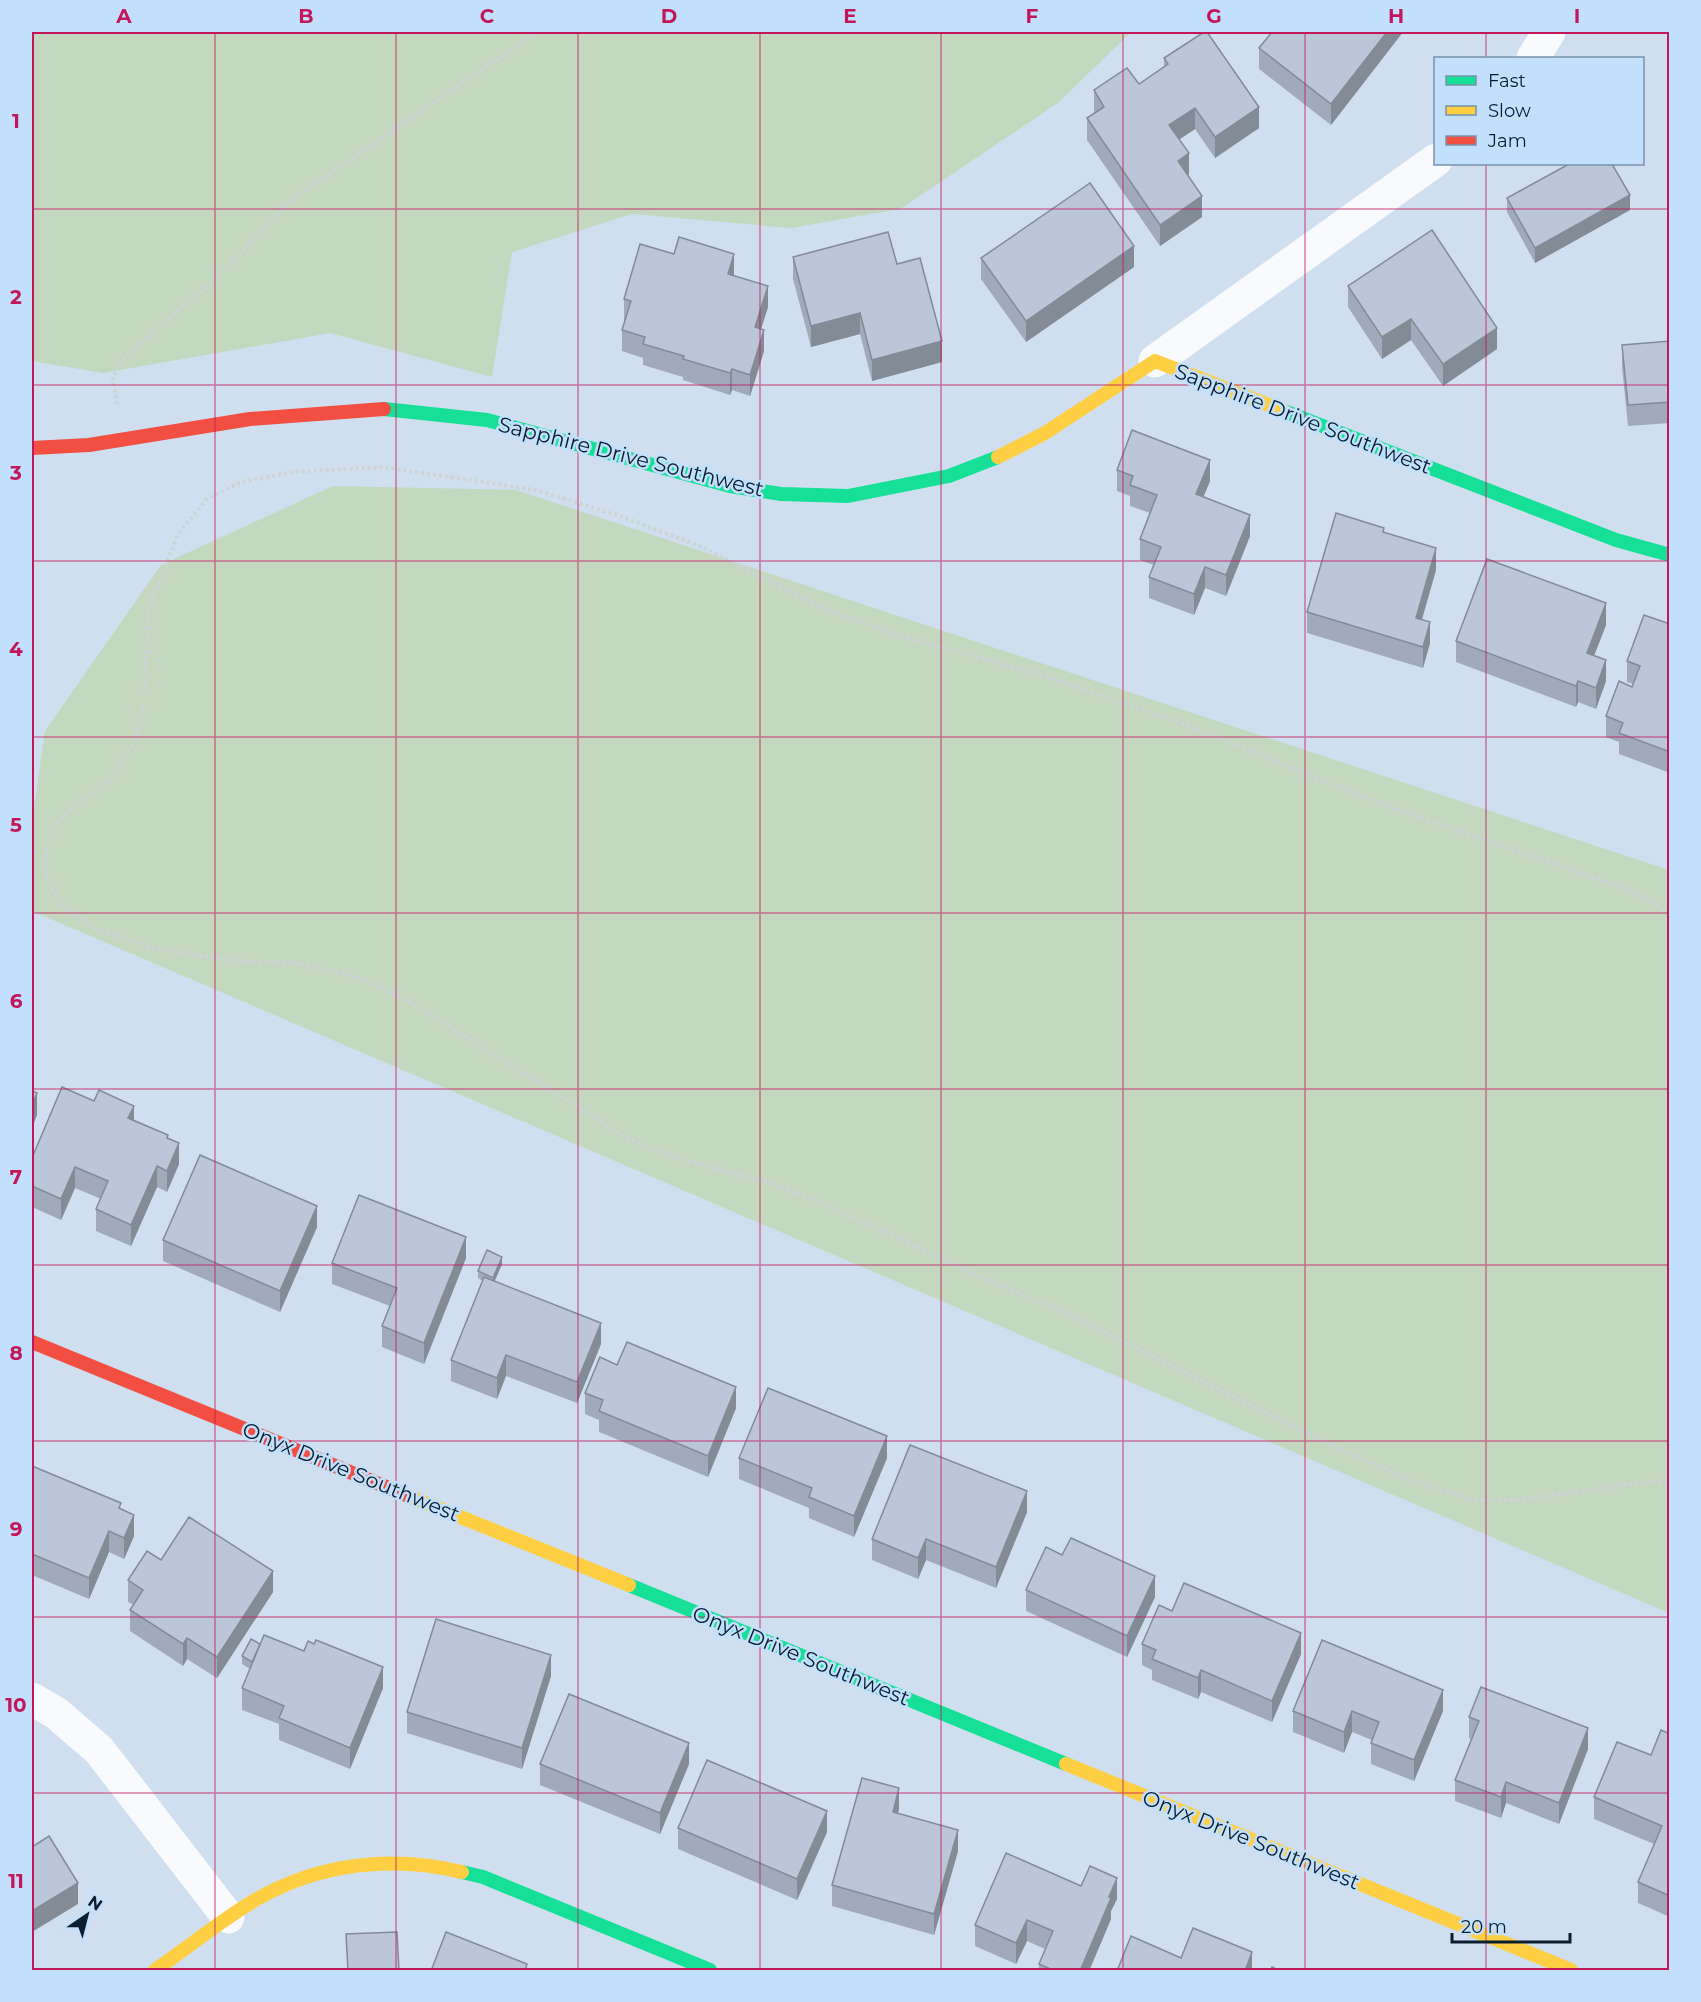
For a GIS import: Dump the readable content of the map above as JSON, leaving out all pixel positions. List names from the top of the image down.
{
  "streets": {
    "street": ["Sapphire Drive Southwest", "Onyx Drive Southwest"]
  },
  "legend": ["Fast", "Slow", "Jam"],
  "scale_bar": "20 m",
  "north": "top right",
  "grid": {
    "columns": [
      "A",
      "B",
      "C",
      "D",
      "E",
      "F",
      "G",
      "H",
      "I"
    ],
    "rows": [
      "1",
      "2",
      "3",
      "4",
      "5",
      "6",
      "7",
      "8",
      "9",
      "10",
      "11"
    ]
  }
}
